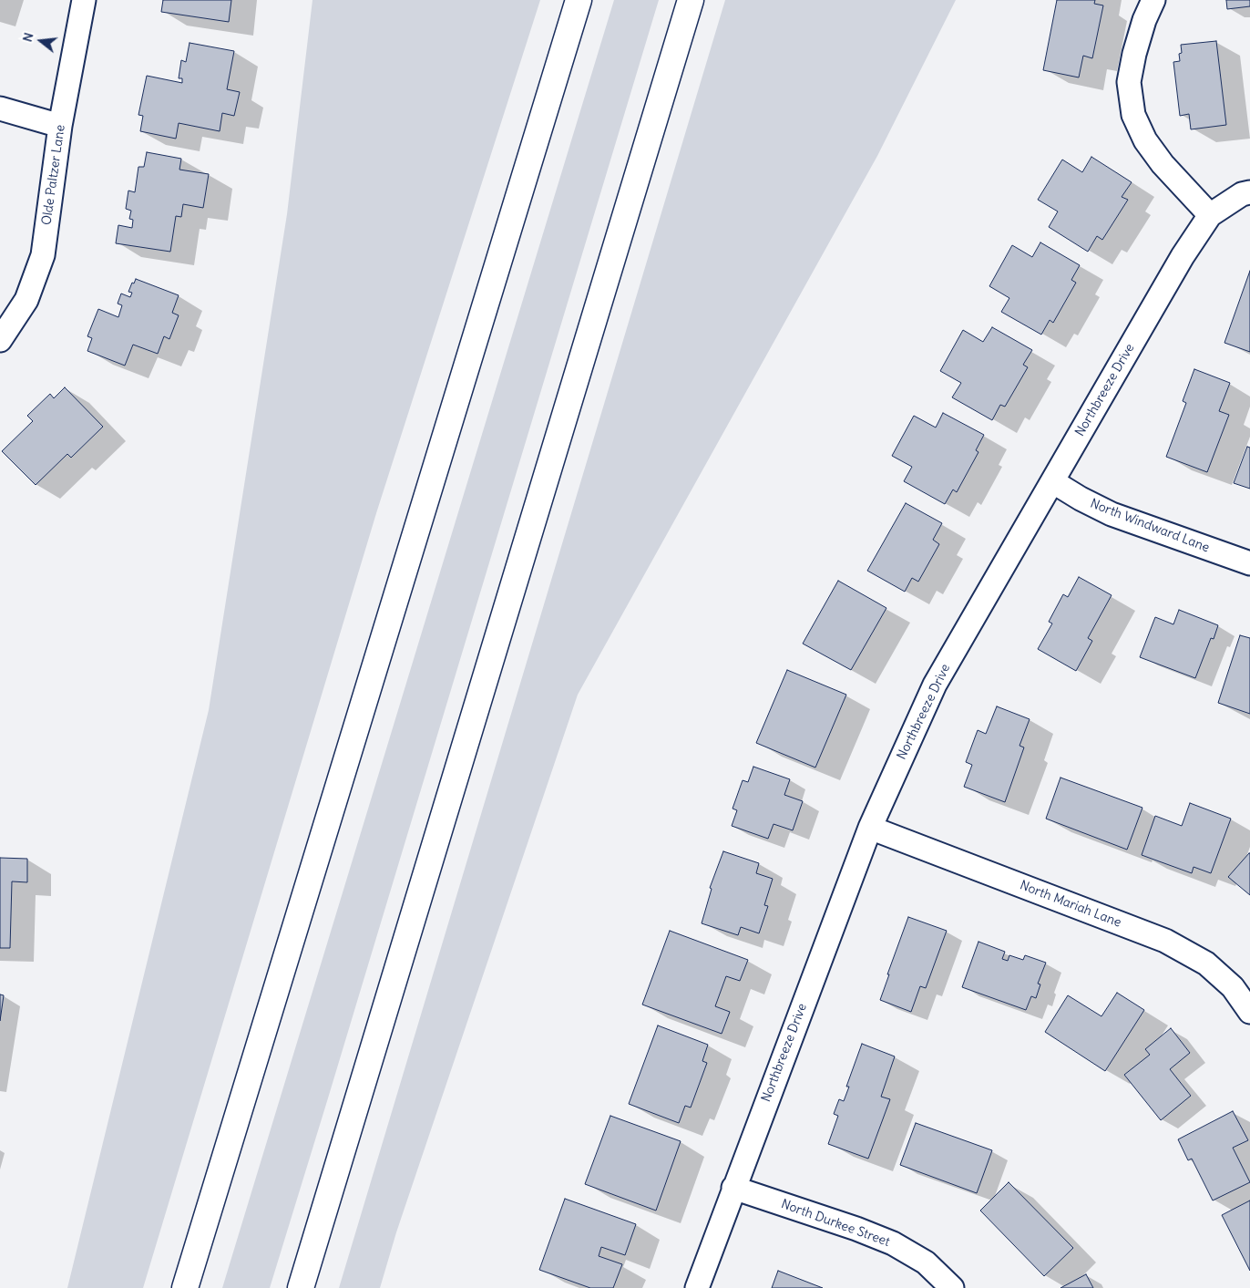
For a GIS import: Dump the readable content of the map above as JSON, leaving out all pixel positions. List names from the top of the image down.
{
  "streets": {
    "street": [
      "Olde Paltzer Lane",
      "Northbreeze Drive",
      "North Windward Lane",
      "North Mariah Lane",
      "North Durkee Street"
    ]
  },
  "crossings": [
    ["Northbreeze Drive", "North Windward Lane"],
    ["Northbreeze Drive", "North Mariah Lane"],
    ["Northbreeze Drive", "North Durkee Street"]
  ],
  "north": "left"
}
